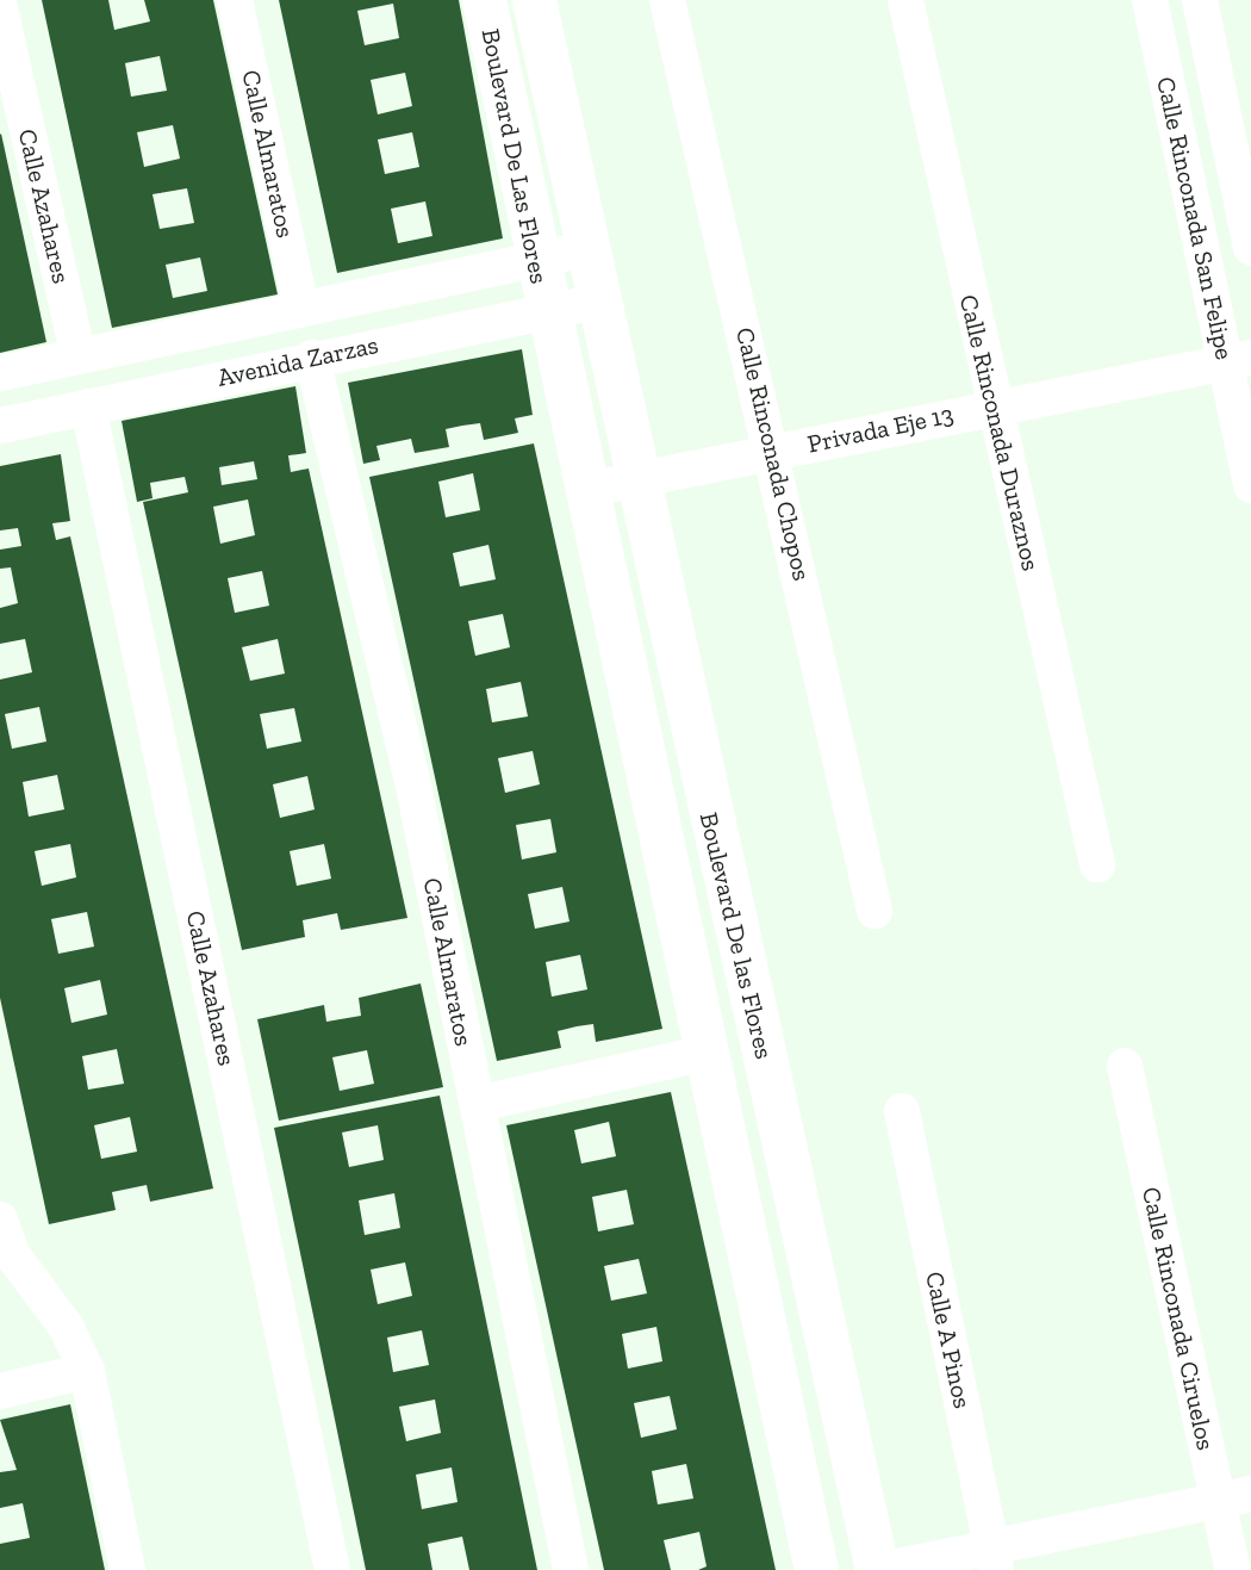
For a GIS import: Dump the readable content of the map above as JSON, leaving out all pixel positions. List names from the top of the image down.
{
  "streets": {
    "street": [
      "Calle Almaratos",
      "Boulevard De Las Flores",
      "Calle Azahares",
      "Calle Rinconada San Felipe",
      "Avenida Zarzas",
      "Privada Eje 13",
      "Calle Rinconada Duraznos",
      "Calle Rinconada Chopos",
      "Boulevard De las Flores",
      "Calle Rinconada Ciruelos",
      "Calle A Pinos"
    ]
  },
  "crossings": [
    ["Calle Almaratos", "Avenida Zarzas"],
    ["Boulevard De Las Flores", "Avenida Zarzas"],
    ["Boulevard De Las Flores", "Boulevard De las Flores"],
    ["Calle Azahares", "Avenida Zarzas"],
    ["Calle Rinconada San Felipe", "Privada Eje 13"],
    ["Avenida Zarzas", "Boulevard De las Flores"],
    ["Privada Eje 13", "Calle Rinconada Duraznos"],
    ["Privada Eje 13", "Calle Rinconada Chopos"],
    ["Privada Eje 13", "Boulevard De las Flores"]
  ]
}
